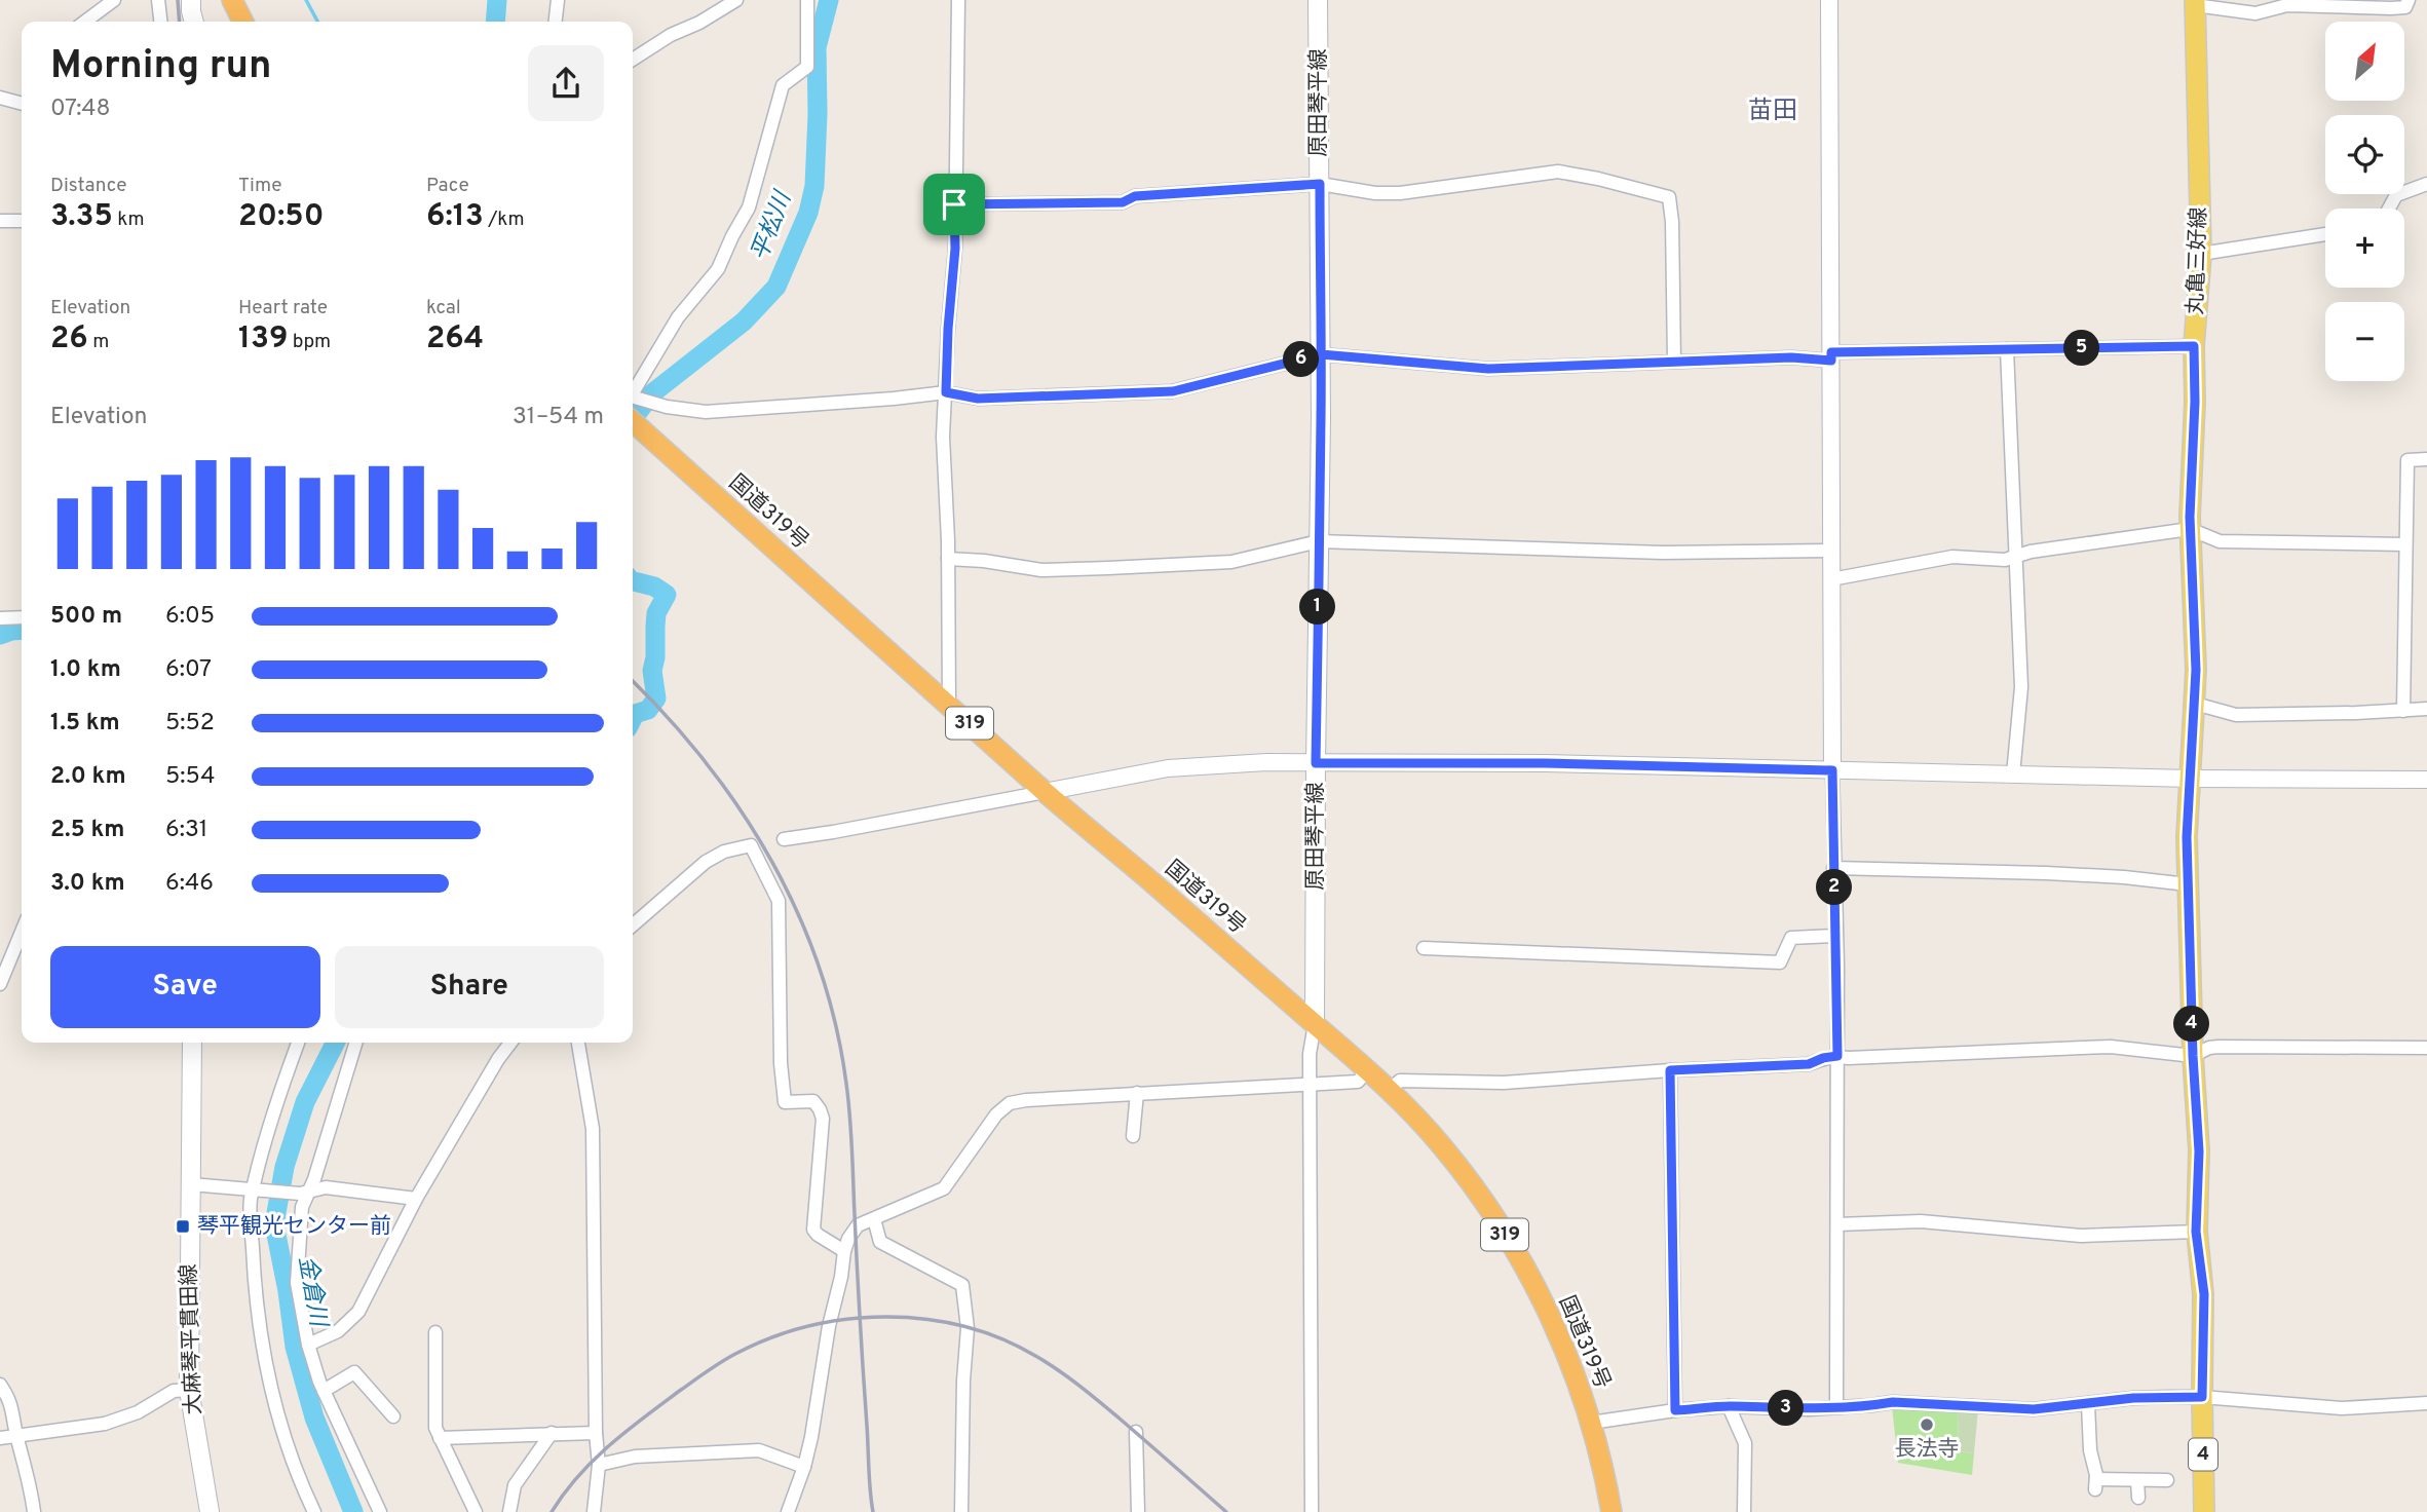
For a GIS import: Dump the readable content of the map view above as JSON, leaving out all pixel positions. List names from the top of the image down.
{
  "streets": {
    "highway": ["国道319号", "319"],
    "main road": [
      "原田琴平線",
      "丸亀三好線",
      "大麻琴平貫田線",
      "4"
    ]
  },
  "crossings": [
    ["原田琴平線", "国道319号"]
  ],
  "districts": ["苗田"],
  "water": ["平松川", "金倉川"],
  "places": {
    "transit": ["琴平観光センター前"],
    "other": ["長法寺"]
  },
  "north": "top right",
  "page": {
    "map_buttons": ["+", "−"],
    "heading": ["Morning run", "07:48"],
    "stats": [
      ["Distance", "3.35 km"],
      ["Time", "20:50"],
      ["Pace", "6:13 /km"],
      ["Elevation", "26 m"],
      ["Heart rate", "139 bpm"],
      ["kcal", "264"]
    ],
    "pins": [
      "5",
      "6",
      "1",
      "2",
      "4",
      "3"
    ],
    "chart": ["Elevation", "31–54 m"],
    "list": [
      {
        "name": "500 m",
        "note": "6:05"
      },
      {
        "name": "1.0 km",
        "note": "6:07"
      },
      {
        "name": "1.5 km",
        "note": "5:52"
      },
      {
        "name": "2.0 km",
        "note": "5:54"
      },
      {
        "name": "2.5 km",
        "note": "6:31"
      },
      {
        "name": "3.0 km",
        "note": "6:46"
      }
    ],
    "buttons": ["Save", "Share"]
  }
}
